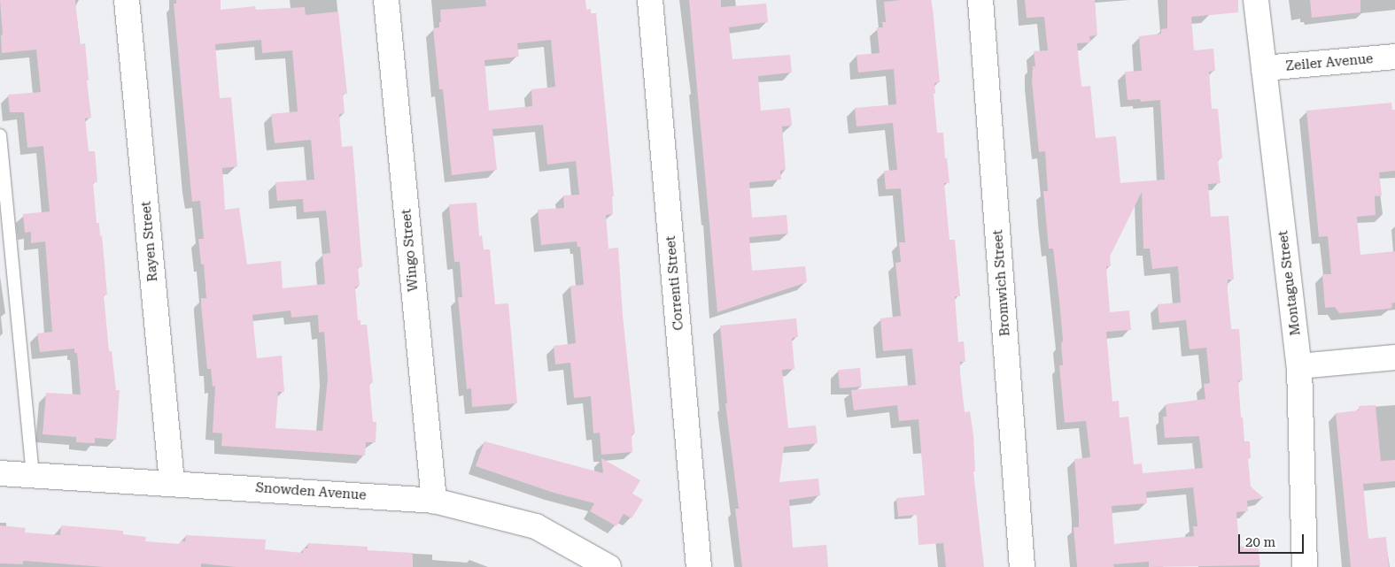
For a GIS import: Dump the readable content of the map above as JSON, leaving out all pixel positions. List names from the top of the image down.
{
  "streets": {
    "street": [
      "Zeiler Avenue",
      "Rayen Street",
      "Wingo Street",
      "Correnti Street",
      "Bromwich Street",
      "Montague Street",
      "Snowden Avenue"
    ]
  },
  "crossings": [
    ["Zeiler Avenue", "Montague Street"],
    ["Rayen Street", "Snowden Avenue"],
    ["Wingo Street", "Snowden Avenue"]
  ],
  "scale_bar": "20 m"
}
